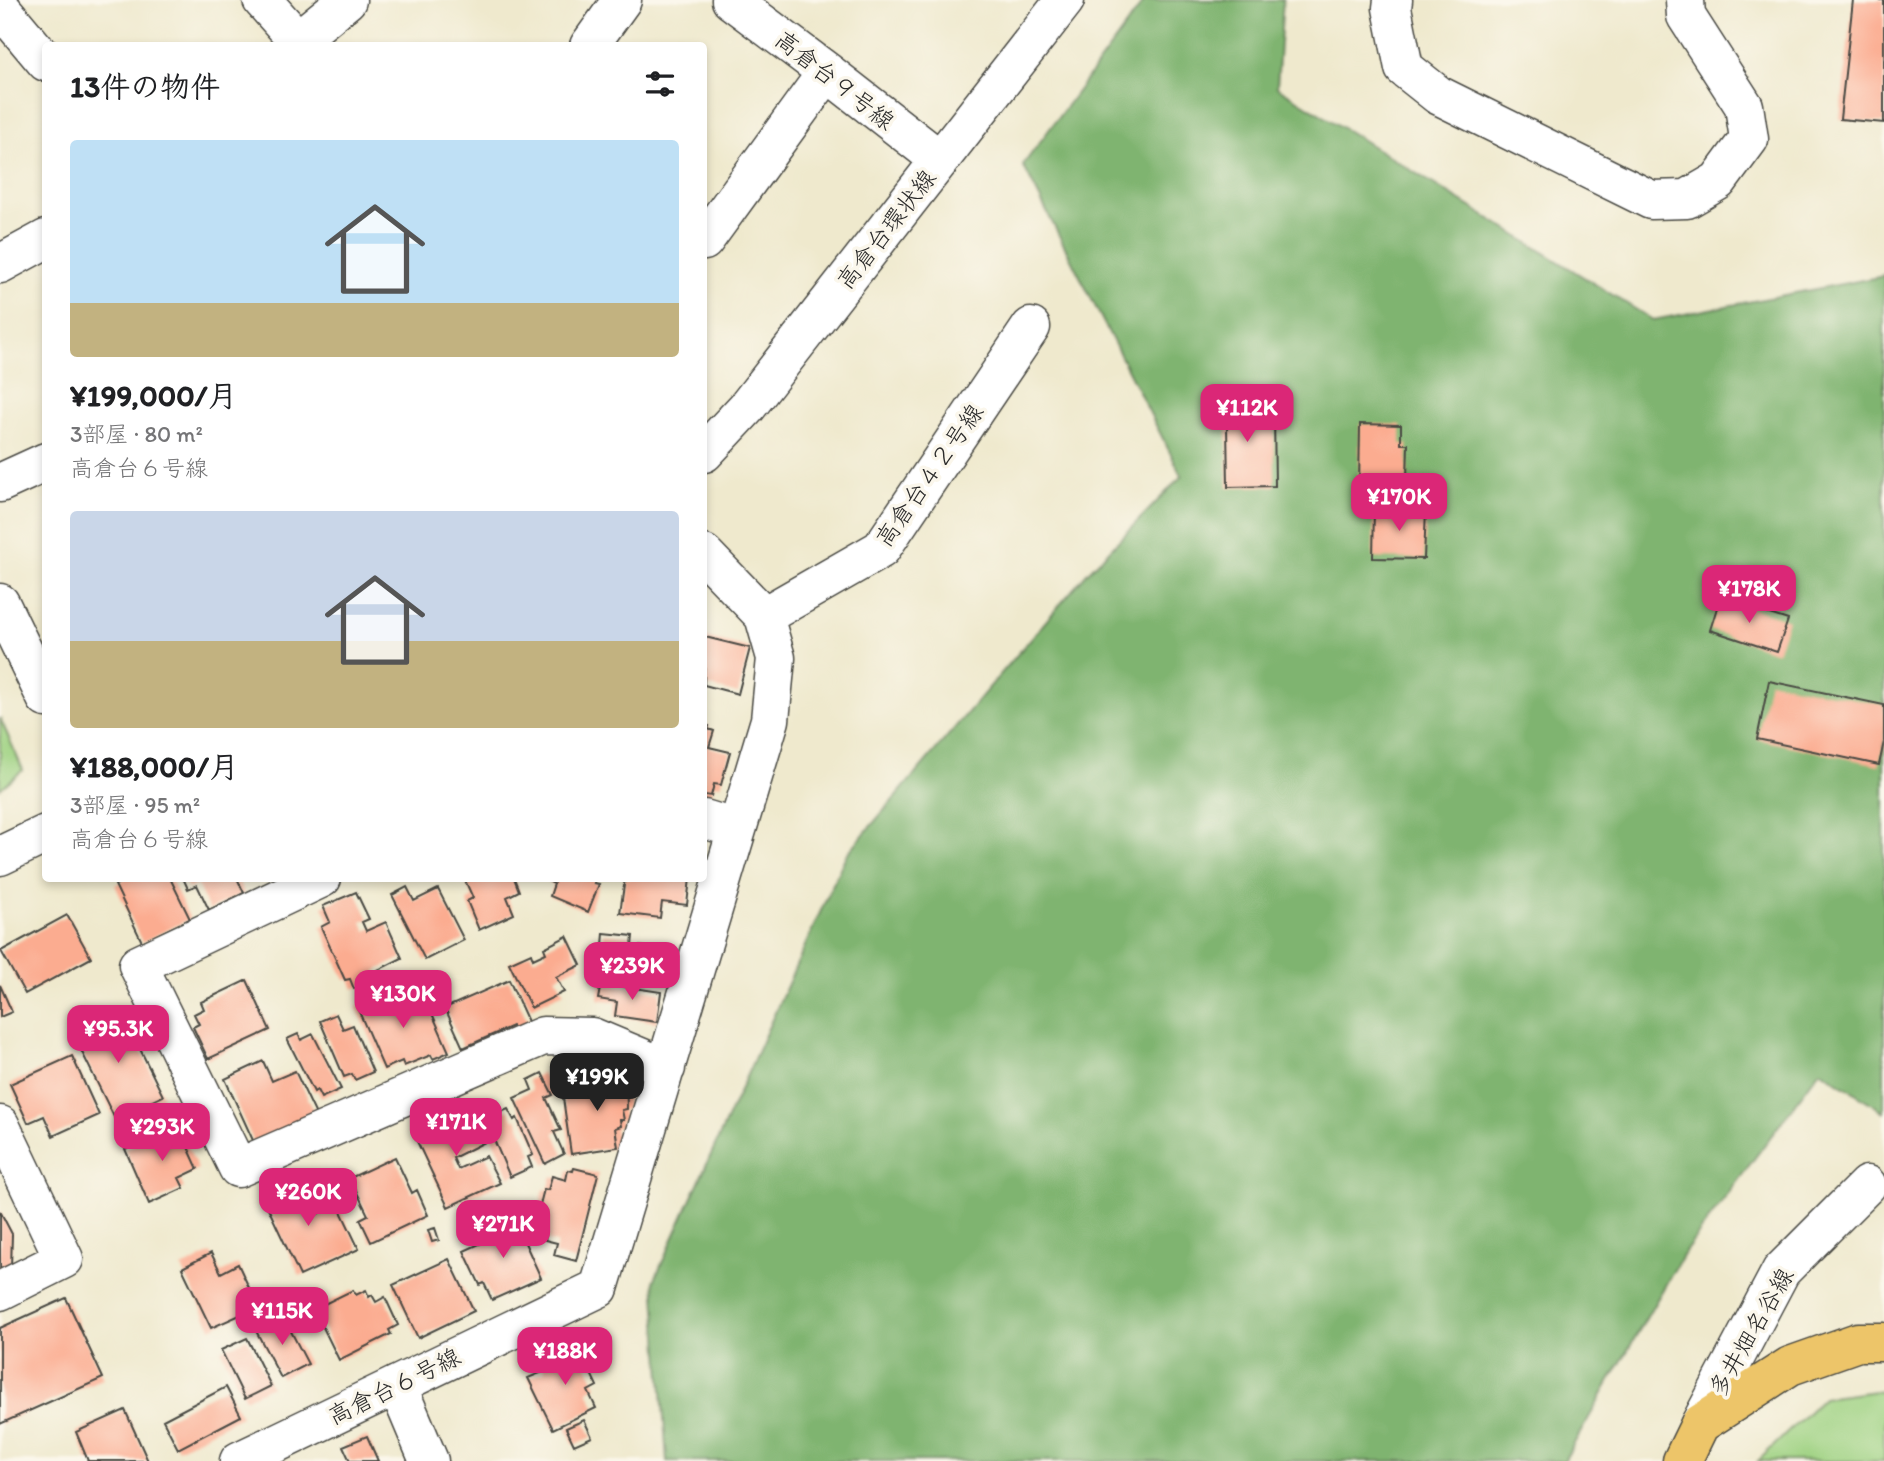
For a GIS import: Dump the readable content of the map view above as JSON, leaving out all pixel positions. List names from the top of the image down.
{
  "streets": {
    "street": [
      "高倉台９号線",
      "高倉台環状線",
      "高倉台４２号線",
      "多井畑名谷線",
      "高倉台６号線"
    ]
  },
  "crossings": [
    ["高倉台９号線", "高倉台環状線"],
    ["高倉台４２号線", "高倉台６号線"]
  ],
  "page": {
    "heading": "13件の物件",
    "list": [
      {
        "name": "¥199,000/月",
        "note": "3部屋 · 80 m² · 高倉台６号線"
      },
      {
        "name": "¥188,000/月",
        "note": "3部屋 · 95 m² · 高倉台６号線"
      }
    ],
    "price": [
      "¥112K",
      "¥170K",
      "¥178K",
      "¥239K",
      "¥130K",
      "¥95.3K",
      "¥199K",
      "¥171K",
      "¥293K",
      "¥260K",
      "¥271K",
      "¥115K",
      "¥188K"
    ]
  }
}
